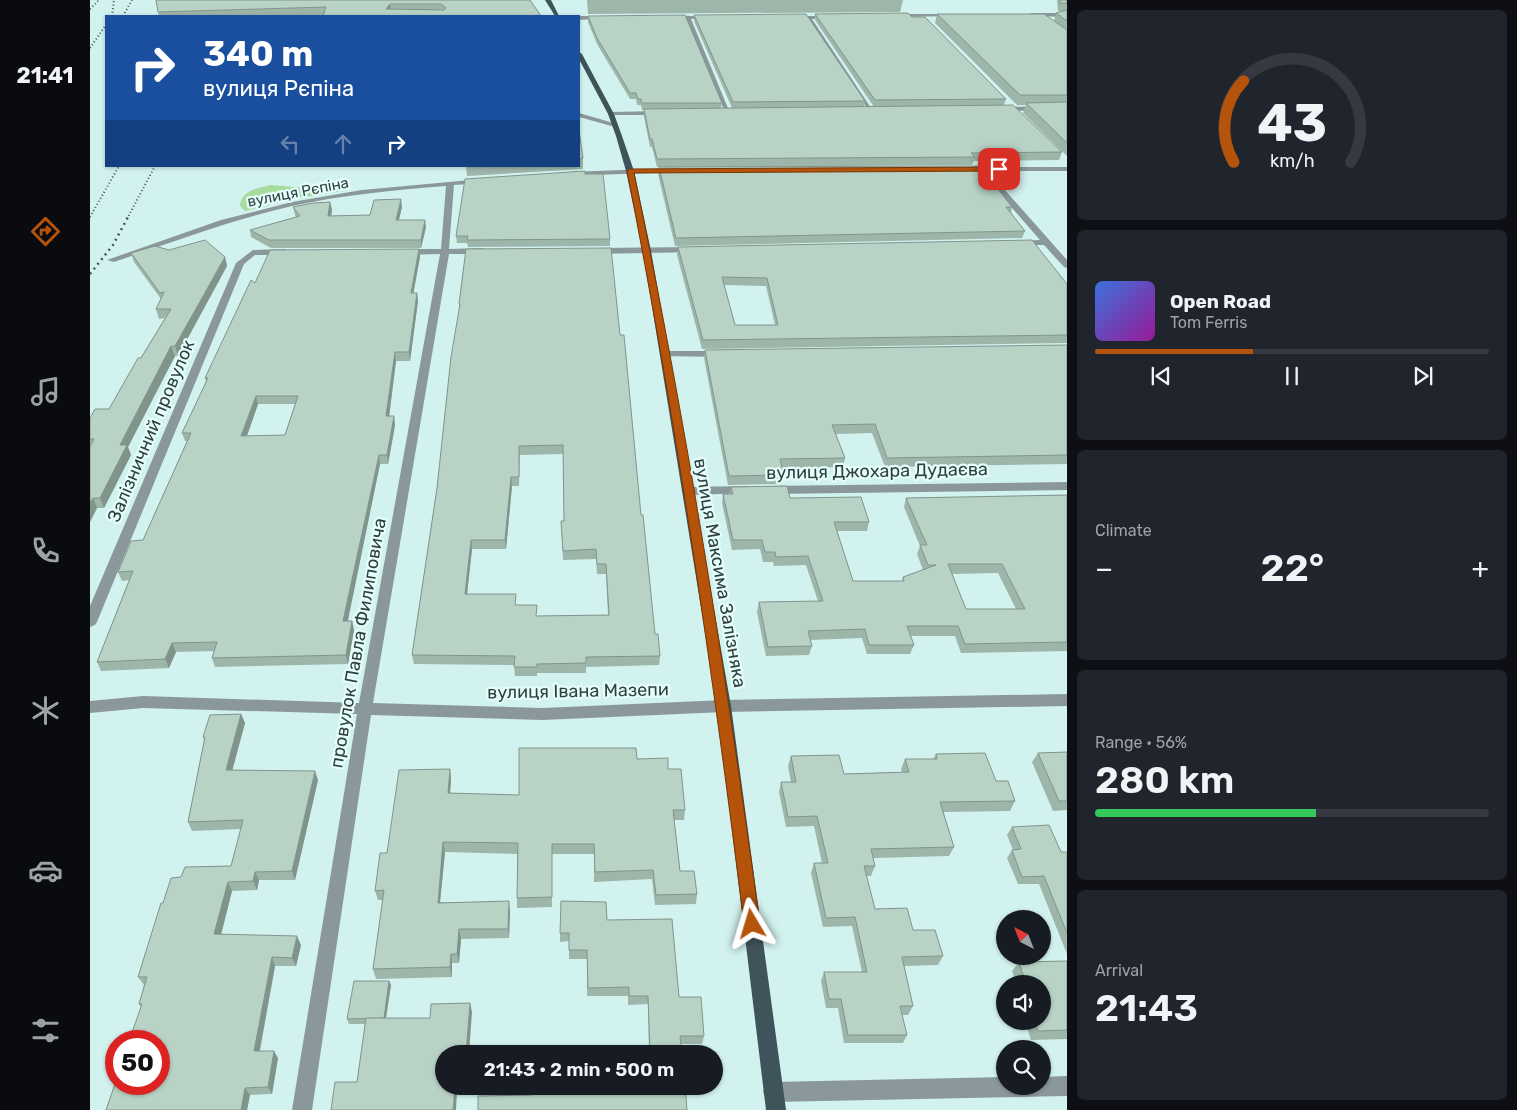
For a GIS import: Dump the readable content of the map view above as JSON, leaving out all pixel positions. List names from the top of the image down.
{
  "streets": {
    "main road": ["вулиця Максима Залізняка"],
    "street": [
      "вулиця Рєпіна",
      "Залізничний провулок",
      "вулиця Джохара Дудаєва",
      "провулок Павла Филиповича",
      "вулиця Івана Мазепи"
    ]
  },
  "crossings": [
    ["вулиця Рєпіна", "провулок Павла Филиповича"],
    ["вулиця Джохара Дудаєва", "вулиця Максима Залізняка"],
    ["вулиця Максима Залізняка", "вулиця Івана Мазепи"],
    ["провулок Павла Филиповича", "вулиця Івана Мазепи"]
  ],
  "north": "top left",
  "page": {
    "tabs": "21:41",
    "turn": ["340 m", "вулиця Рєпіна"],
    "song": ["Open Road", "Tom Ferris"],
    "tile": [
      "Climate",
      ["Range · 56%", "280 km"],
      ["Arrival", "21:43"]
    ],
    "heat": ["−", "22°", "+"],
    "limit": "50",
    "trip": "21:43 · 2 min · 500 m",
    "gauge": ["43", "km/h"]
  }
}
